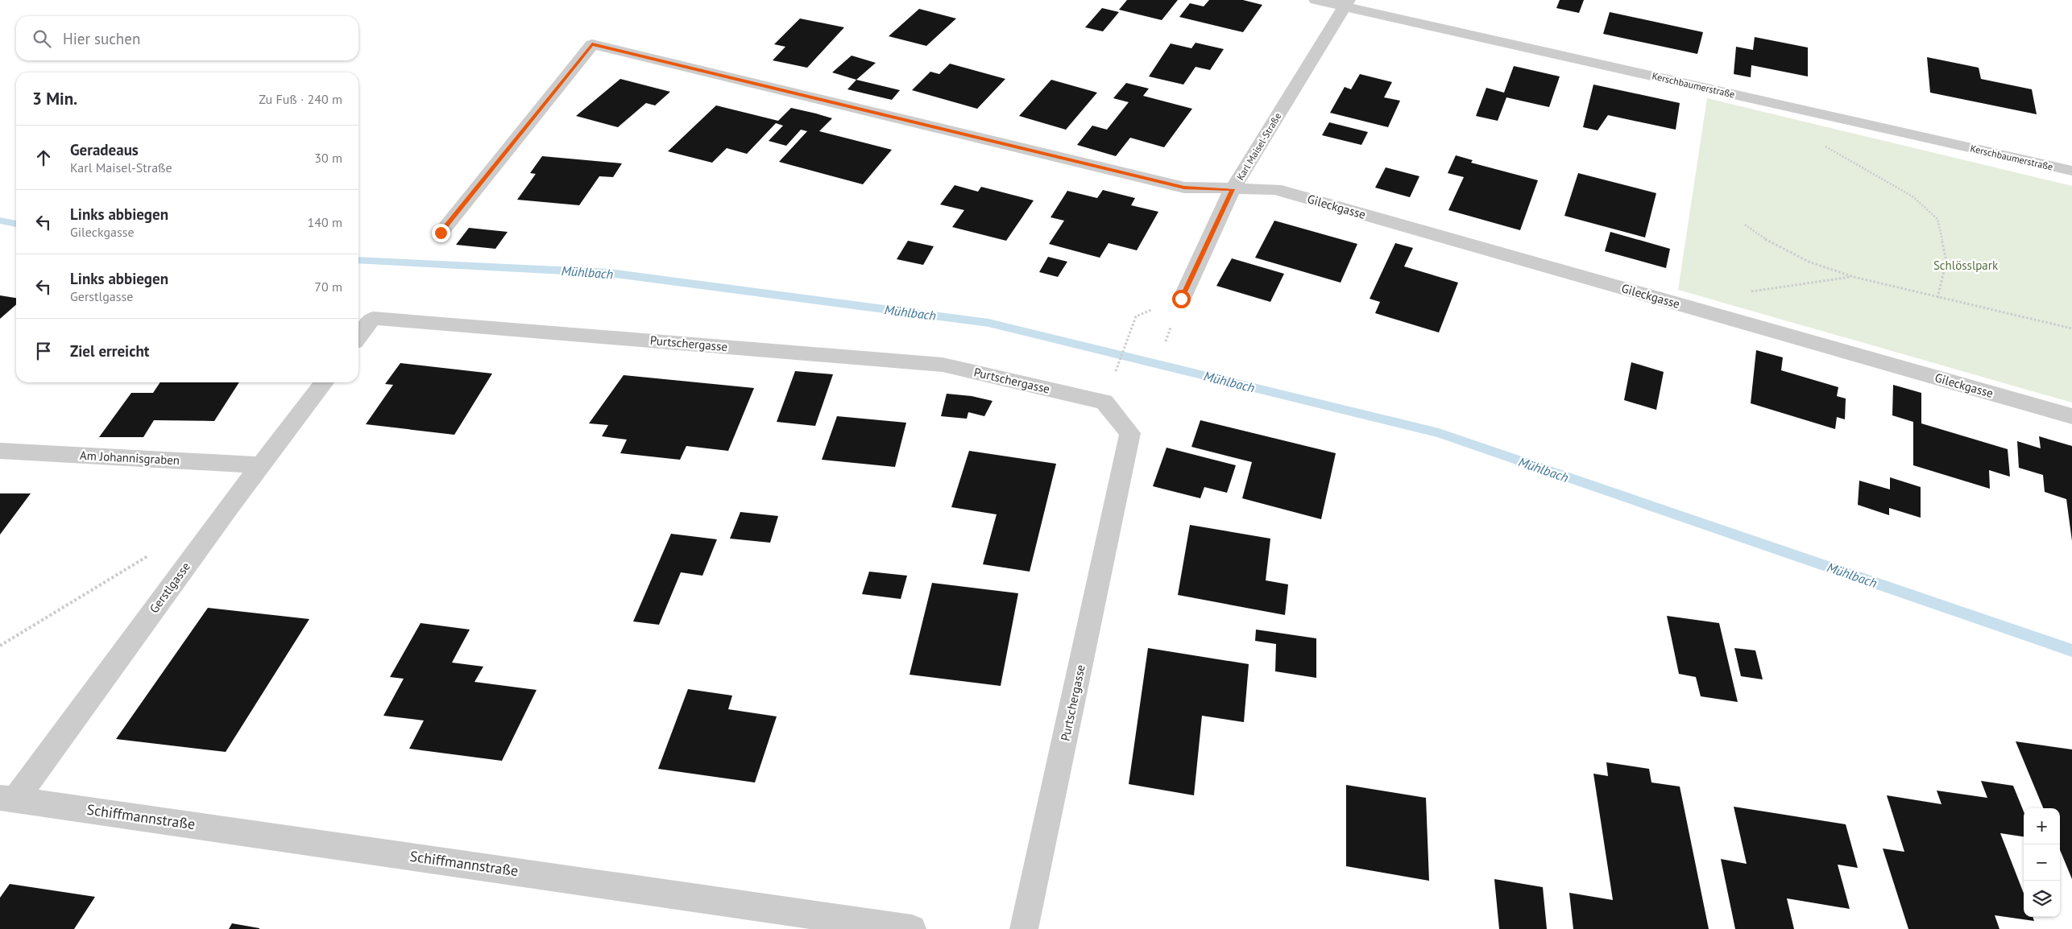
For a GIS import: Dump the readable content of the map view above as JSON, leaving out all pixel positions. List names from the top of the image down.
{
  "streets": {
    "street": [
      "Kerschbaumerstraße",
      "Karl Maisel-Straße",
      "Gileckgasse",
      "Purtschergasse",
      "Am Johannisgraben",
      "Gerstlgasse",
      "Schiffmannstraße"
    ]
  },
  "crossings": [
    ["Kerschbaumerstraße", "Karl Maisel-Straße"],
    ["Karl Maisel-Straße", "Gileckgasse"],
    ["Am Johannisgraben", "Gerstlgasse"],
    ["Gerstlgasse", "Schiffmannstraße"]
  ],
  "water": ["Mühlbach"],
  "parks": ["Schlösslpark"],
  "page": {
    "search": "Hier suchen",
    "heading": ["3 Min.", "Zu Fuß · 240 m"],
    "list": [
      ["Geradeaus", "Karl Maisel-Straße", "30 m"],
      ["Links abbiegen", "Gileckgasse", "140 m"],
      ["Links abbiegen", "Gerstlgasse", "70 m"],
      "Ziel erreicht"
    ],
    "map_buttons": ["+", "−"]
  }
}
